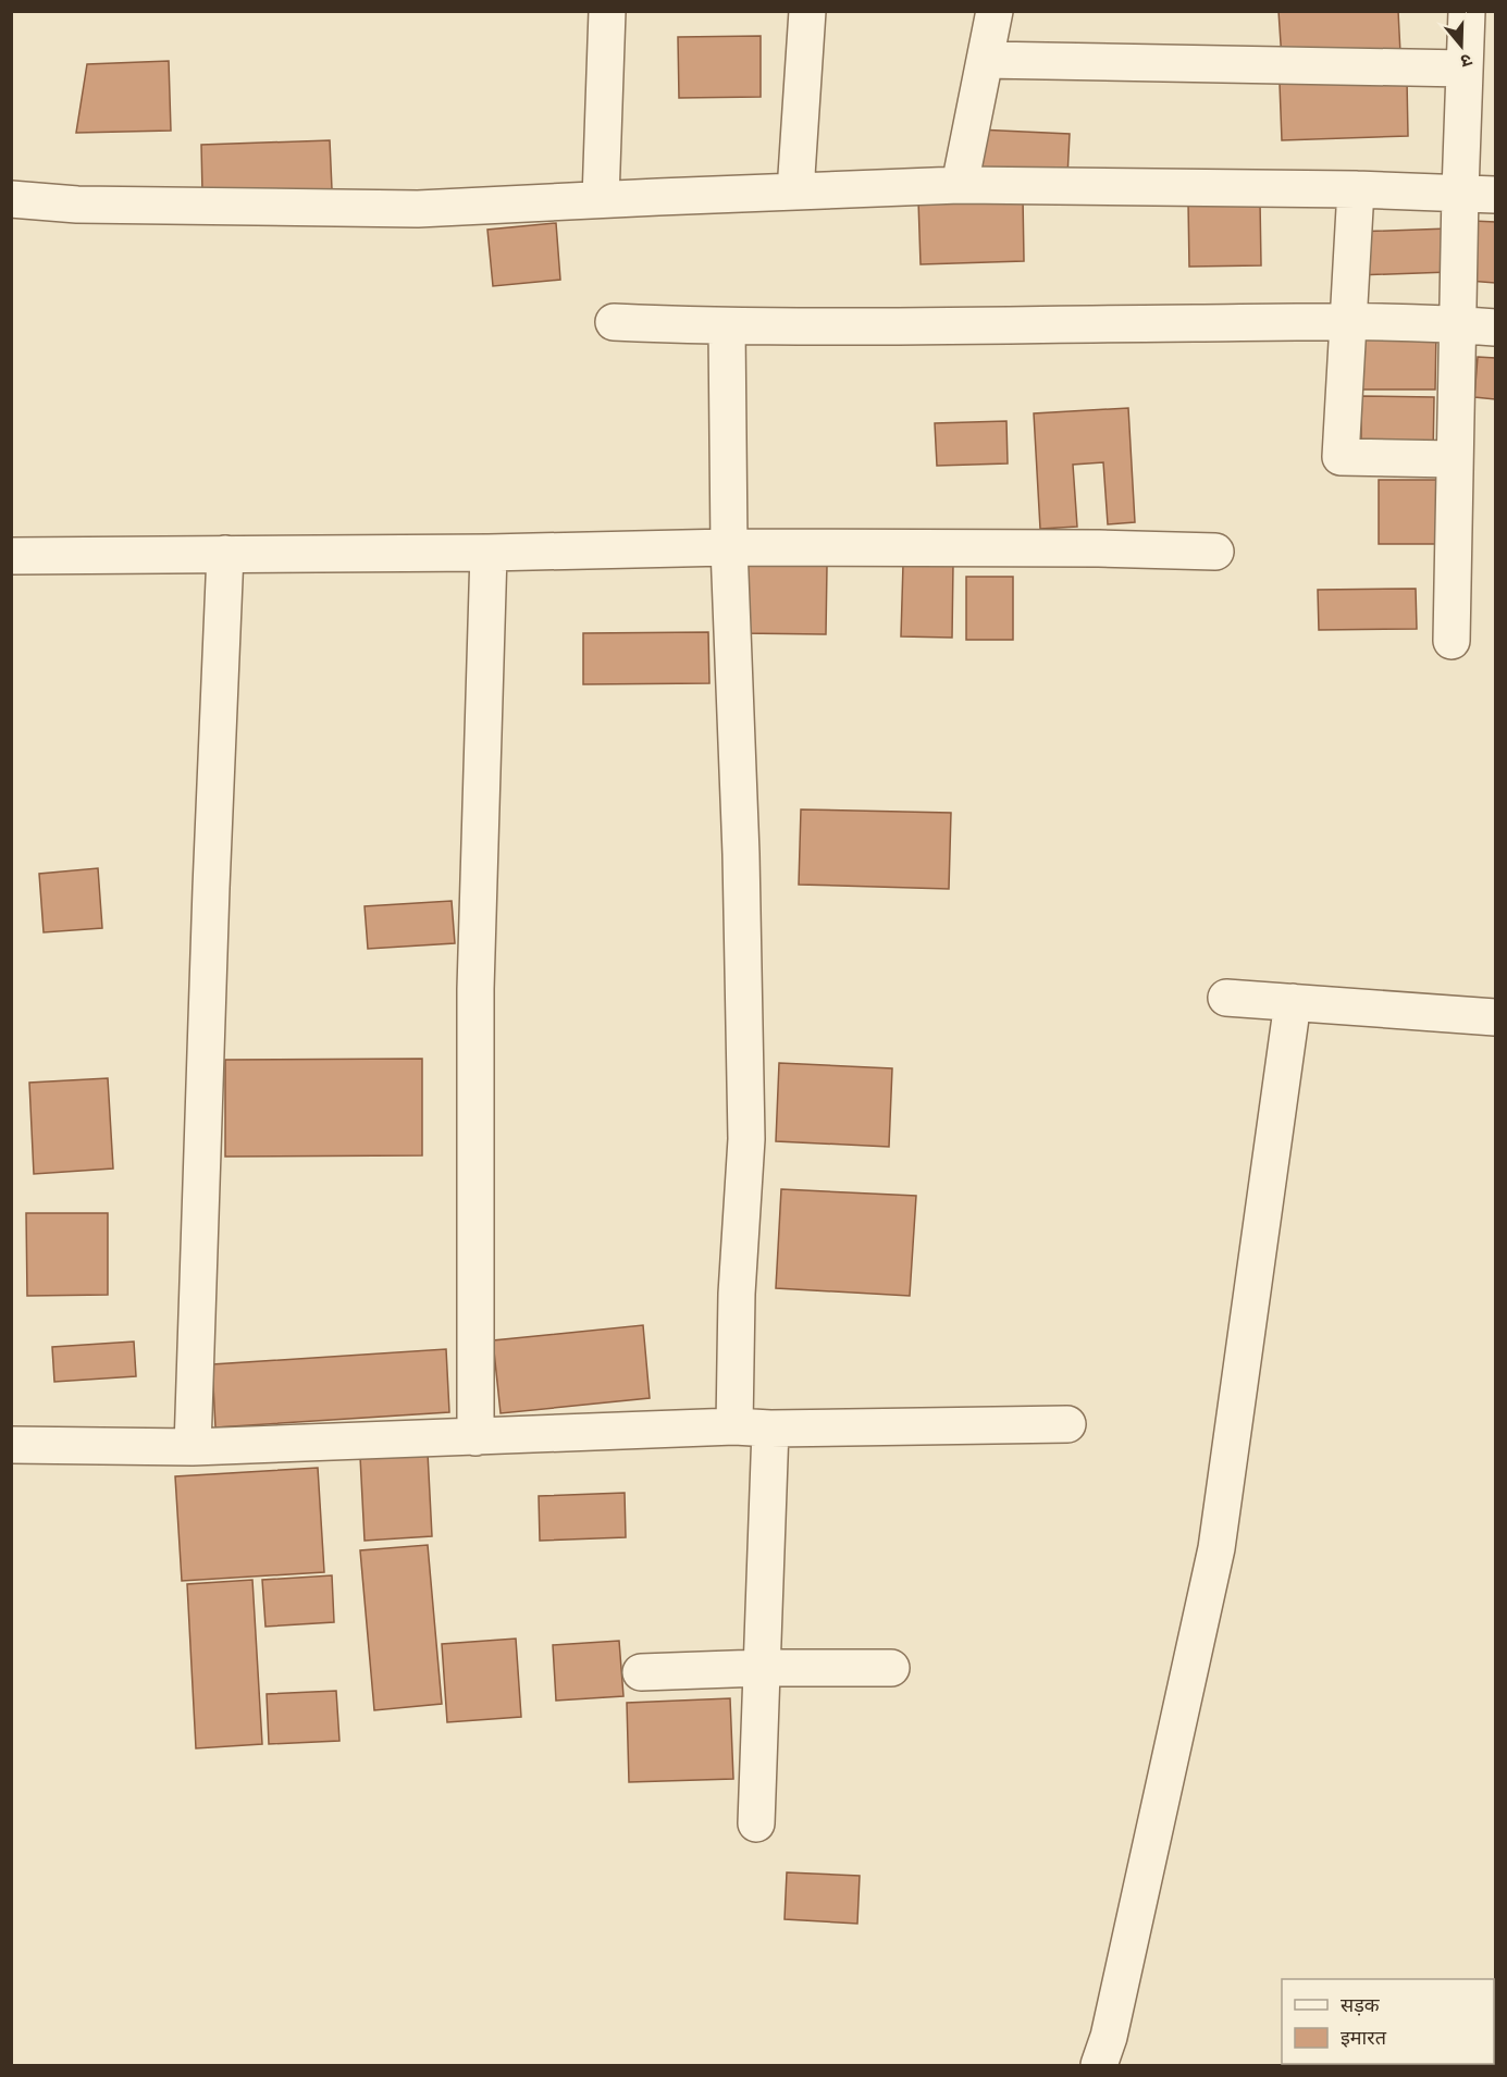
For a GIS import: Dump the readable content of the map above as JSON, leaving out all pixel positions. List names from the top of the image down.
{
  "legend": ["सड़क", "इमारत"],
  "north": "bottom"
}
